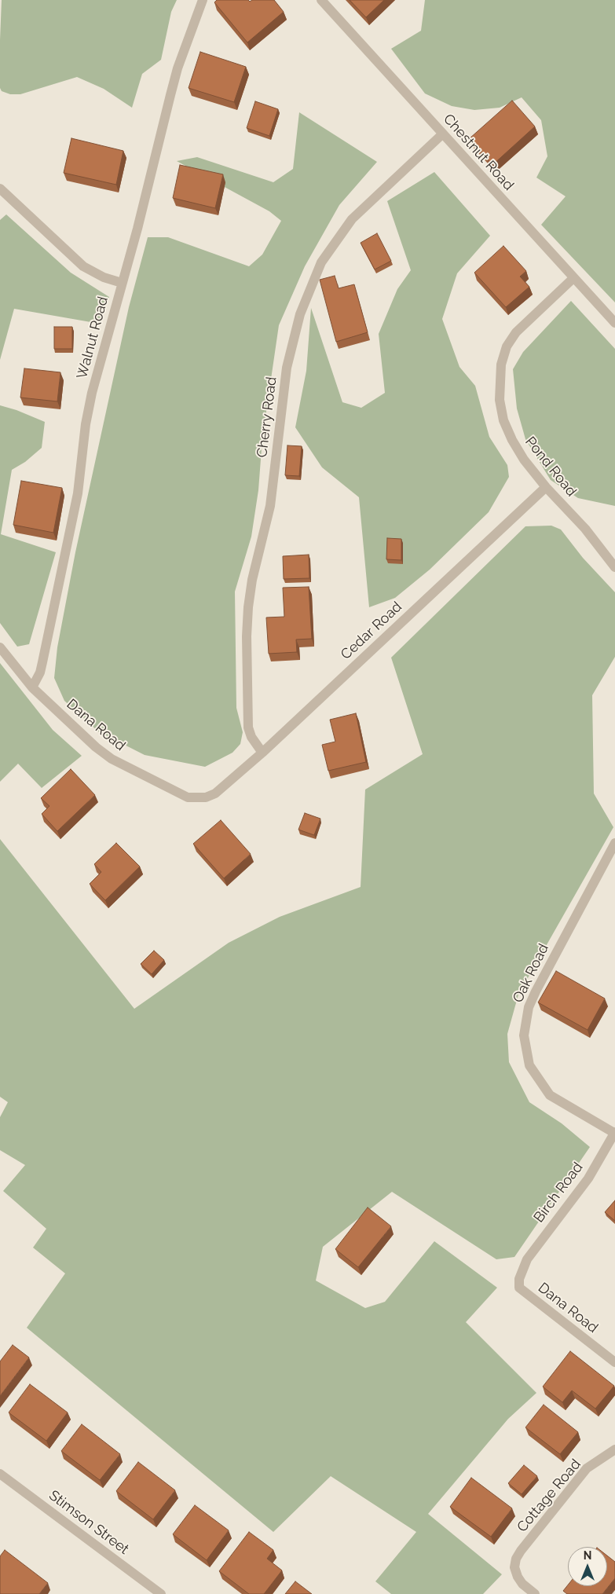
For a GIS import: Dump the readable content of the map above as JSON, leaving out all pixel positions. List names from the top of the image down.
{
  "streets": {
    "street": [
      "Chestnut Road",
      "Walnut Road",
      "Cherry Road",
      "Pond Road",
      "Cedar Road",
      "Dana Road",
      "Oak Road",
      "Birch Road",
      "Cottage Road",
      "Stimson Street"
    ]
  },
  "crossings": [
    ["Chestnut Road", "Cherry Road"],
    ["Chestnut Road", "Pond Road"],
    ["Walnut Road", "Dana Road"],
    ["Cherry Road", "Cedar Road"],
    ["Pond Road", "Cedar Road"],
    ["Cedar Road", "Dana Road"],
    ["Dana Road", "Birch Road"],
    ["Oak Road", "Birch Road"]
  ],
  "north": "top"
}
